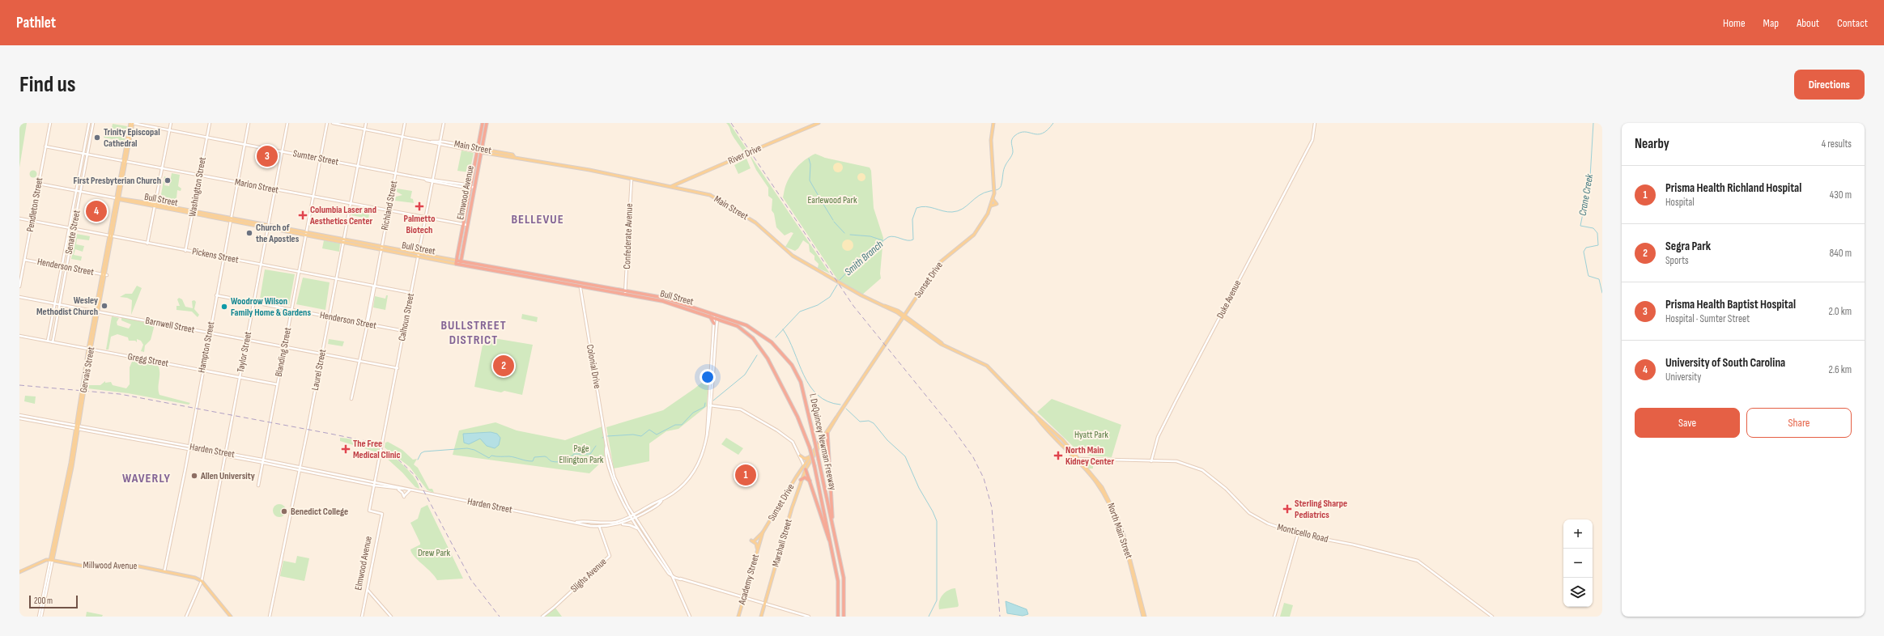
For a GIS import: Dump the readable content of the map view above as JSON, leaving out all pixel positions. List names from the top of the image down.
{
  "streets": {
    "highway": ["Elmwood Avenue", "Bull Street", "I. DeQuincey Newman Freeway"],
    "main road": [
      "Main Street",
      "River Drive",
      "Sunset Drive",
      "Gervais Street",
      "North Main Street",
      "Marshall Street",
      "Millwood Avenue",
      "Academy Street"
    ],
    "street": [
      "Sumter Street",
      "Marion Street",
      "Washington Street",
      "Pendleton Street",
      "Richland Street",
      "Senate Street",
      "Confederate Avenue",
      "Pickens Street",
      "Henderson Street",
      "Duke Avenue",
      "Calhoun Street",
      "Barnwell Street",
      "Hampton Street",
      "Taylor Street",
      "Blanding Street",
      "Gregg Street",
      "Colonial Drive",
      "Laurel Street",
      "Harden Street",
      "Monticello Road",
      "Slighs Avenue"
    ]
  },
  "crossings": [
    ["Main Street", "River Drive"],
    ["Main Street", "Elmwood Avenue"],
    ["Main Street", "Richland Street"],
    ["Main Street", "Confederate Avenue"],
    ["Main Street", "Sunset Drive"],
    ["Main Street", "Calhoun Street"],
    ["Main Street", "Laurel Street"],
    ["Main Street", "North Main Street"],
    ["Sumter Street", "Washington Street"],
    ["Sumter Street", "Elmwood Avenue"],
    ["Sumter Street", "Richland Street"],
    ["Sumter Street", "Calhoun Street"],
    ["Sumter Street", "Hampton Street"],
    ["Sumter Street", "Taylor Street"],
    ["Sumter Street", "Blanding Street"],
    ["Sumter Street", "Gervais Street"],
    ["Sumter Street", "Laurel Street"],
    ["Marion Street", "Washington Street"],
    ["Marion Street", "Elmwood Avenue"],
    ["Marion Street", "Pendleton Street"],
    ["Marion Street", "Richland Street"],
    ["Marion Street", "Senate Street"],
    ["Marion Street", "Calhoun Street"],
    ["Marion Street", "Hampton Street"],
    ["Marion Street", "Taylor Street"],
    ["Marion Street", "Blanding Street"],
    ["Marion Street", "Gervais Street"],
    ["Marion Street", "Laurel Street"],
    ["Washington Street", "Bull Street"],
    ["Washington Street", "Pickens Street"],
    ["Elmwood Avenue", "Bull Street"],
    ["Elmwood Avenue", "Calhoun Street"],
    ["Bull Street", "Pendleton Street"],
    ["Bull Street", "Richland Street"],
    ["Bull Street", "Senate Street"],
    ["Bull Street", "Confederate Avenue"],
    ["Bull Street", "Calhoun Street"],
    ["Bull Street", "Hampton Street"],
    ["Bull Street", "Taylor Street"],
    ["Bull Street", "Blanding Street"],
    ["Bull Street", "Colonial Drive"],
    ["Bull Street", "Gervais Street"],
    ["Bull Street", "Laurel Street"],
    ["Bull Street", "I. DeQuincey Newman Freeway"],
    ["Bull Street", "Harden Street"],
    ["Pendleton Street", "Pickens Street"],
    ["Pendleton Street", "Henderson Street"],
    ["Richland Street", "Pickens Street"],
    ["Richland Street", "Henderson Street"],
    ["Richland Street", "Barnwell Street"],
    ["Senate Street", "Pickens Street"],
    ["Senate Street", "Henderson Street"],
    ["Senate Street", "Barnwell Street"],
    ["Senate Street", "Gregg Street"],
    ["Pickens Street", "Calhoun Street"],
    ["Pickens Street", "Hampton Street"],
    ["Pickens Street", "Taylor Street"],
    ["Pickens Street", "Blanding Street"],
    ["Pickens Street", "Gervais Street"],
    ["Pickens Street", "Laurel Street"],
    ["Henderson Street", "Calhoun Street"],
    ["Henderson Street", "Hampton Street"],
    ["Henderson Street", "Taylor Street"],
    ["Henderson Street", "Blanding Street"],
    ["Henderson Street", "Gervais Street"],
    ["Henderson Street", "Laurel Street"],
    ["Sunset Drive", "North Main Street"],
    ["Sunset Drive", "Marshall Street"],
    ["Sunset Drive", "Academy Street"],
    ["Duke Avenue", "Monticello Road"],
    ["Calhoun Street", "Barnwell Street"],
    ["Calhoun Street", "Harden Street"],
    ["Barnwell Street", "Hampton Street"],
    ["Barnwell Street", "Taylor Street"],
    ["Barnwell Street", "Blanding Street"],
    ["Barnwell Street", "Gervais Street"],
    ["Barnwell Street", "Laurel Street"],
    ["Hampton Street", "Gregg Street"],
    ["Hampton Street", "Harden Street"],
    ["Hampton Street", "Millwood Avenue"],
    ["Taylor Street", "Gregg Street"],
    ["Taylor Street", "Harden Street"],
    ["Taylor Street", "Millwood Avenue"],
    ["Blanding Street", "Gregg Street"],
    ["Blanding Street", "Harden Street"],
    ["Gregg Street", "Gervais Street"],
    ["Colonial Drive", "Harden Street"],
    ["Gervais Street", "Harden Street"],
    ["Gervais Street", "Millwood Avenue"],
    ["Laurel Street", "Harden Street"],
    ["I. DeQuincey Newman Freeway", "Harden Street"],
    ["Harden Street", "Slighs Avenue"],
    ["North Main Street", "Monticello Road"]
  ],
  "districts": ["BELLEVUE", "BULLSTREET DISTRICT", "WAVERLY"],
  "water": ["Crane Creek", "Smith Branch"],
  "parks": [
    "Earlewood Park",
    "Hyatt Park",
    "Page Ellington Park",
    "Drew Park"
  ],
  "places": {
    "other": [
      "Trinity Episcopal Cathedral",
      "First Presbyterian Church",
      "Church of the Apostles",
      "Wesley Methodist Church",
      "Woodrow Wilson Family Home & Gardens",
      "Allen University",
      "Benedict College"
    ],
    "health": [
      "Palmetto Biotech",
      "Columbia Laser and Aesthetics Center",
      "The Free Medical Clinic",
      "North Main Kidney Center",
      "Sterling Sharpe Pediatrics"
    ]
  },
  "scale_bar": "200 m",
  "page": {
    "header": "Pathlet",
    "nav": [
      "Home",
      "Map",
      "About",
      "Contact"
    ],
    "buttons": [
      "Directions",
      ["Save", "Share"]
    ],
    "title": "Find us",
    "heading": ["Nearby", "4 results"],
    "pins": [
      "3",
      "4",
      "2",
      "1"
    ],
    "list": [
      {
        "mark": "1",
        "name": "Prisma Health Richland Hospital",
        "note": "Hospital",
        "value": "430 m"
      },
      {
        "mark": "2",
        "name": "Segra Park",
        "note": "Sports",
        "value": "840 m"
      },
      {
        "mark": "3",
        "name": "Prisma Health Baptist Hospital",
        "note": "Hospital · Sumter Street",
        "value": "2.0 km"
      },
      {
        "mark": "4",
        "name": "University of South Carolina",
        "note": "University",
        "value": "2.6 km"
      }
    ],
    "map_buttons": ["+", "−"],
    "scale": "200 m"
  }
}
